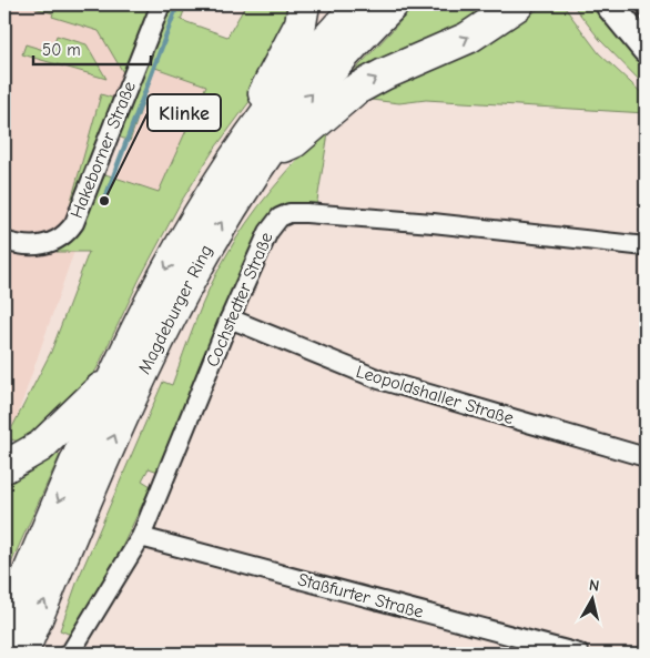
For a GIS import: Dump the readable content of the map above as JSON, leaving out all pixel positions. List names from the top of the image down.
{
  "streets": {
    "highway": ["Magdeburger Ring"],
    "street": [
      "Hakeborner Straße",
      "Cochstedter Straße",
      "Leopoldshaller Straße",
      "Staßfurter Straße"
    ]
  },
  "crossings": [
    ["Cochstedter Straße", "Leopoldshaller Straße"],
    ["Cochstedter Straße", "Staßfurter Straße"]
  ],
  "places": ["Klinke"],
  "scale_bar": "50 m",
  "north": "top"
}
